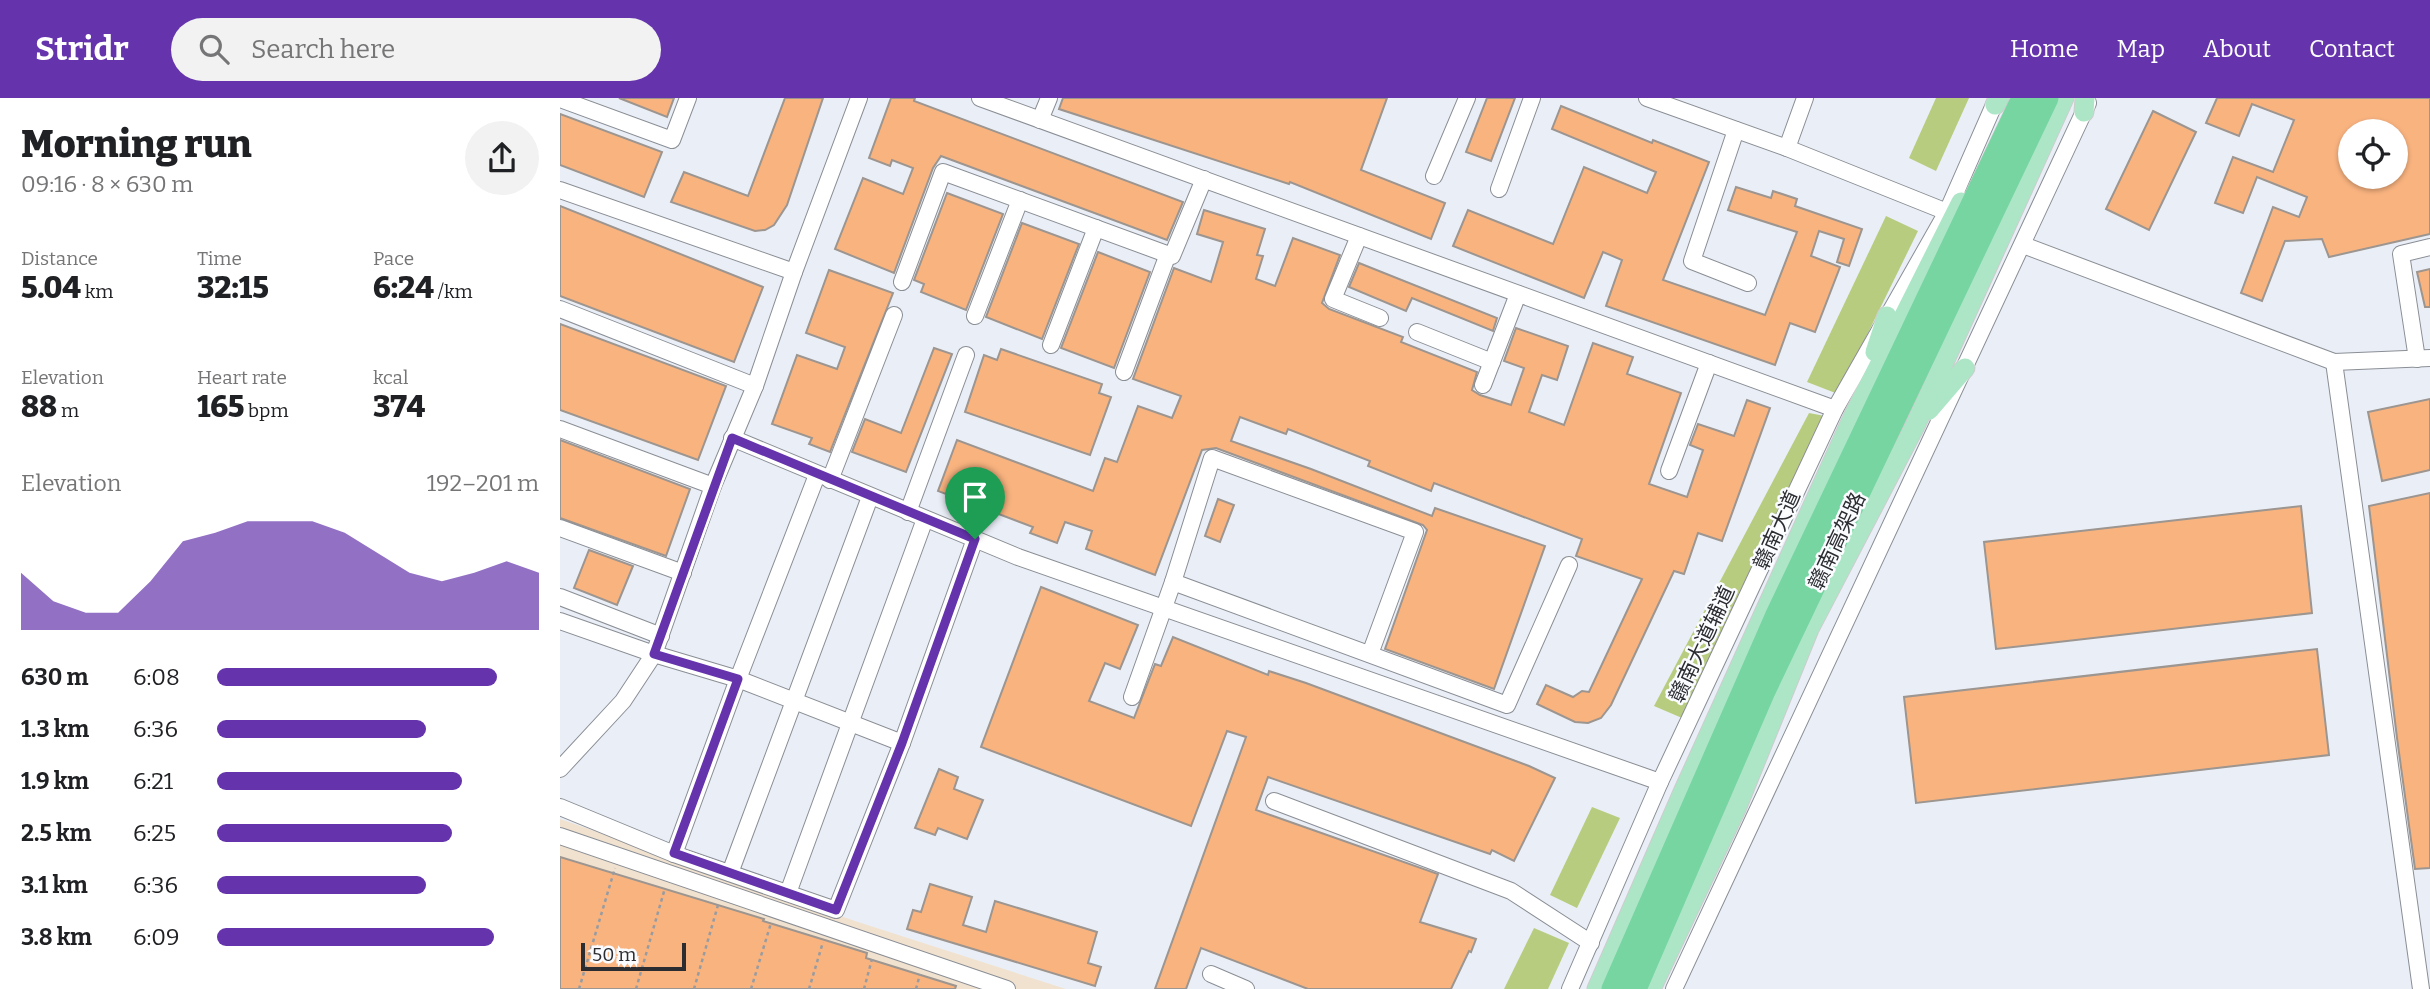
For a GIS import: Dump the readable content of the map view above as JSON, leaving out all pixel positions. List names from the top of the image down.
{
  "streets": {
    "highway": ["赣南高架路"],
    "main road": ["赣南大道"],
    "street": ["赣南大道辅道"]
  },
  "scale_bar": "50 m",
  "page": {
    "header": "Stridr",
    "search": "Search here",
    "nav": [
      "Home",
      "Map",
      "About",
      "Contact"
    ],
    "heading": ["Morning run", "09:16 · 8 × 630 m"],
    "stats": [
      ["Distance", "5.04 km"],
      ["Time", "32:15"],
      ["Pace", "6:24 /km"],
      ["Elevation", "88 m"],
      ["Heart rate", "165 bpm"],
      ["kcal", "374"]
    ],
    "chart": ["Elevation", "192–201 m"],
    "list": [
      {
        "name": "630 m",
        "note": "6:08"
      },
      {
        "name": "1.3 km",
        "note": "6:36"
      },
      {
        "name": "1.9 km",
        "note": "6:21"
      },
      {
        "name": "2.5 km",
        "note": "6:25"
      },
      {
        "name": "3.1 km",
        "note": "6:36"
      },
      {
        "name": "3.8 km",
        "note": "6:09"
      }
    ],
    "scale": "50 m"
  }
}
